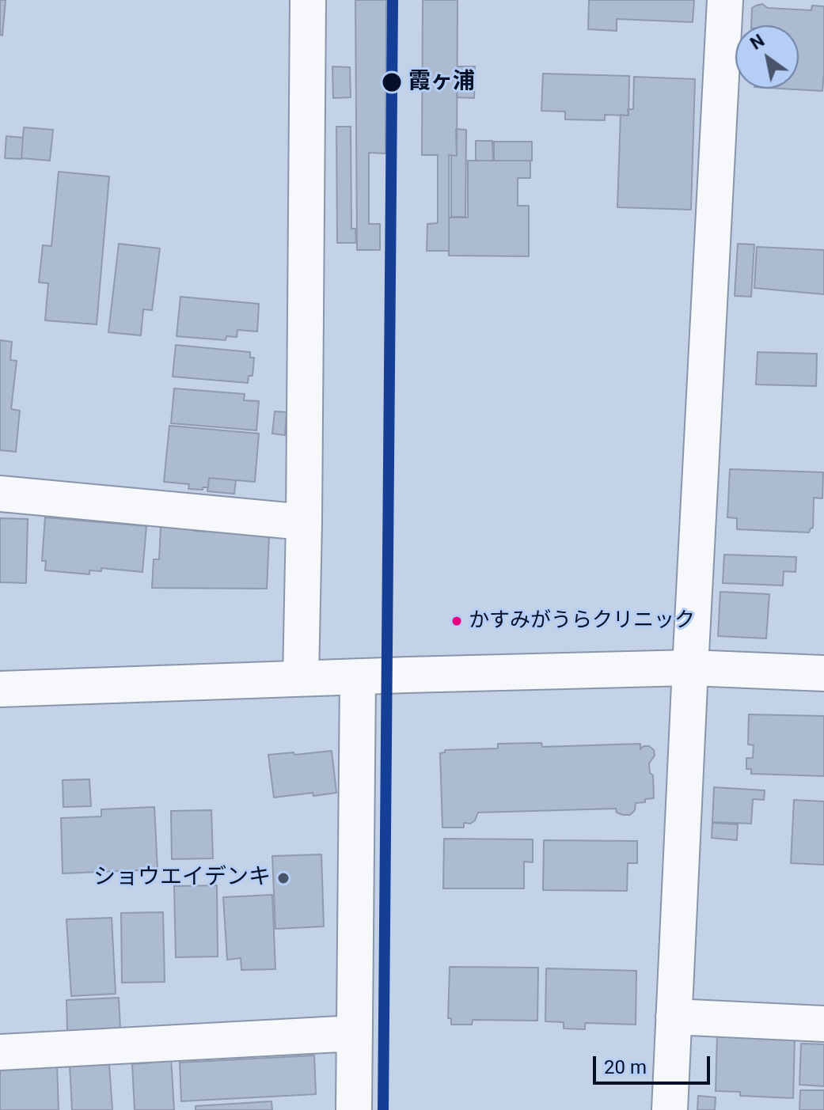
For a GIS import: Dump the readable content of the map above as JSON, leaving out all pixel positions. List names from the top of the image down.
{
  "places": ["霞ヶ浦", "かすみがうらクリニック", "ショウエイデンキ"],
  "scale_bar": "20 m",
  "north": "top left"
}
